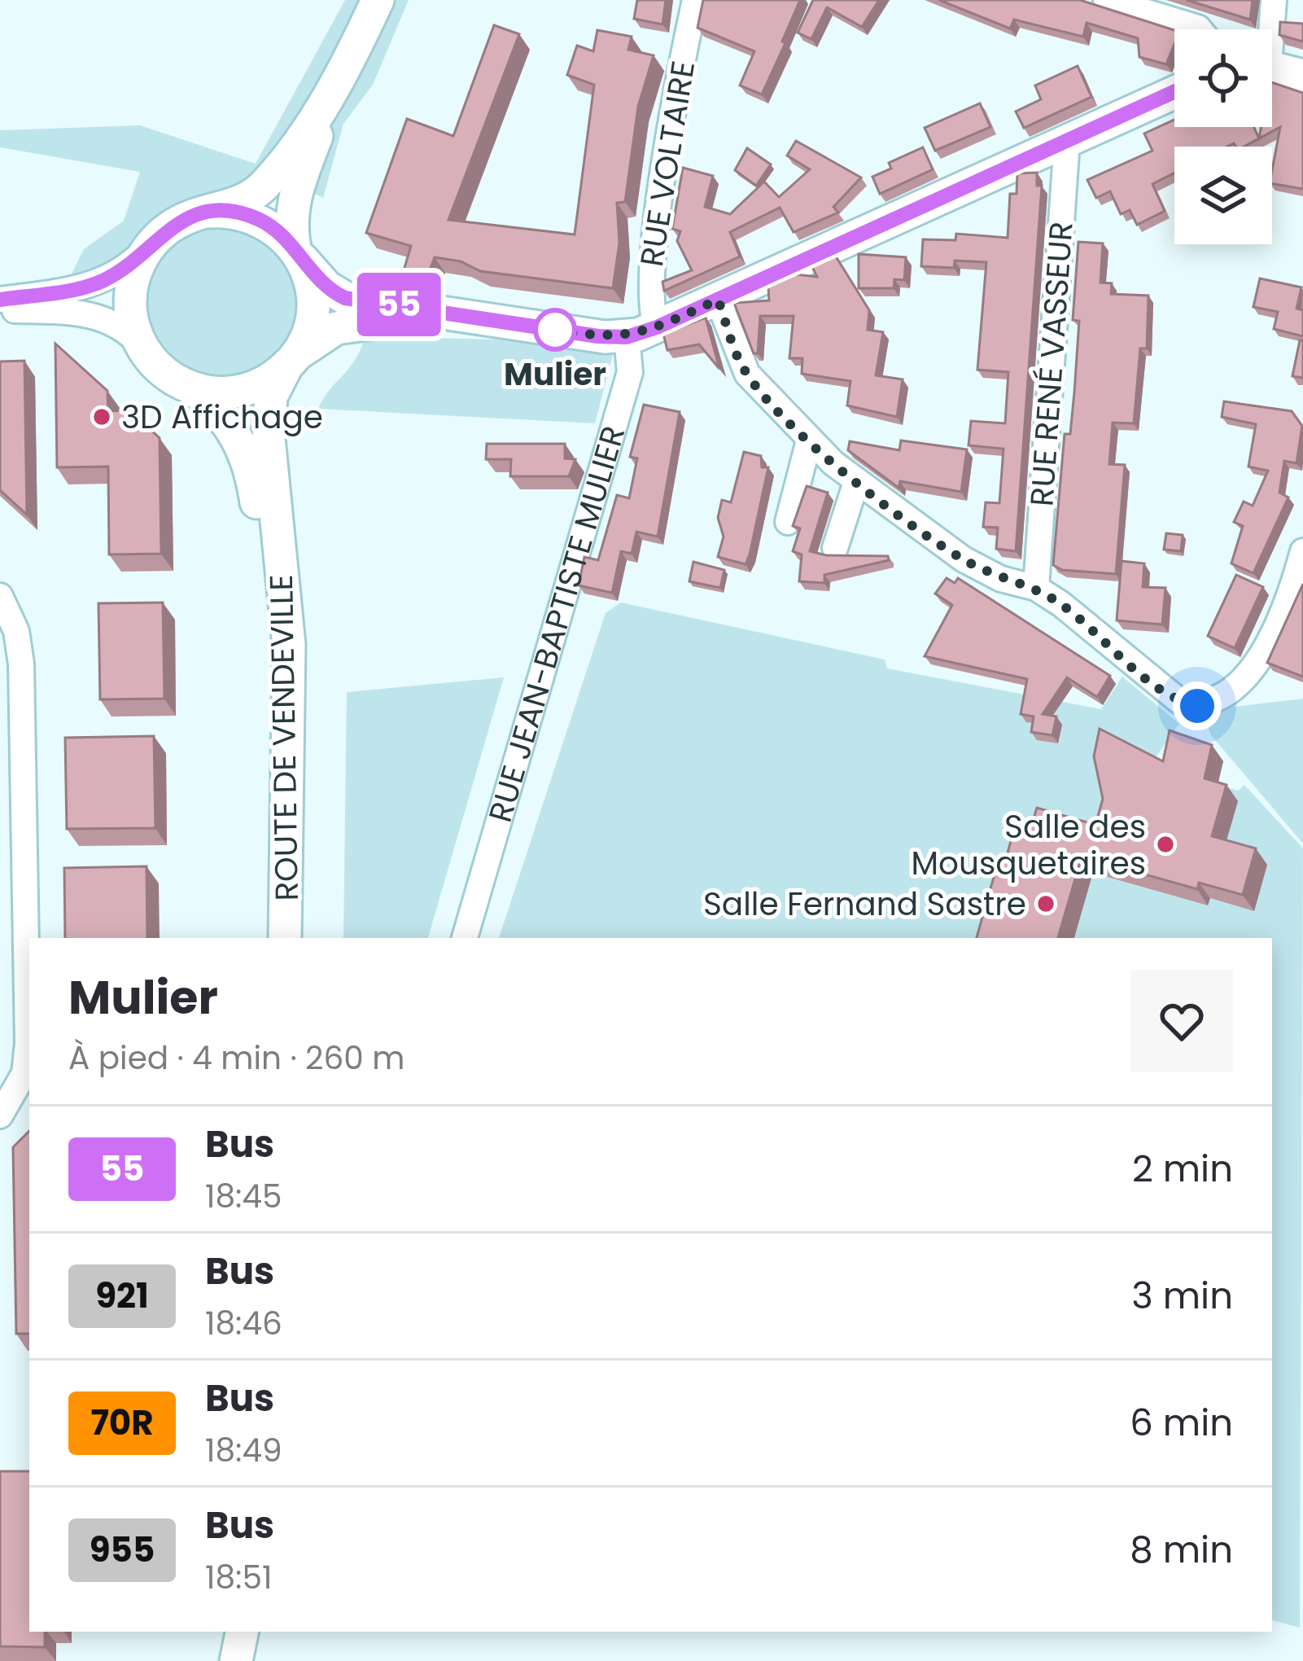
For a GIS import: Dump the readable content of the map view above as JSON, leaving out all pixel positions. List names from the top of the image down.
{
  "streets": {
    "main road": ["ROUTE DE VENDEVILLE"],
    "street": ["RUE VOLTAIRE", "RUE RENÉ VASSEUR", "RUE JEAN-BAPTISTE MULIER"]
  },
  "crossings": [
    ["RUE VOLTAIRE", "RUE JEAN-BAPTISTE MULIER"]
  ],
  "places": [
    "Mulier",
    "3D Affichage",
    "Salle des Mousquetaires",
    "Salle Fernand Sastre"
  ],
  "lines": ["bus line 55"],
  "page": {
    "on_map": "55",
    "heading": ["Mulier", "À pied · 4 min · 260 m"],
    "list": [
      {
        "mark": "55",
        "name": "Bus",
        "note": "18:45",
        "value": "2 min"
      },
      {
        "mark": "921",
        "name": "Bus",
        "note": "18:46",
        "value": "3 min"
      },
      {
        "mark": "70R",
        "name": "Bus",
        "note": "18:49",
        "value": "6 min"
      },
      {
        "mark": "955",
        "name": "Bus",
        "note": "18:51",
        "value": "8 min"
      }
    ]
  }
}
